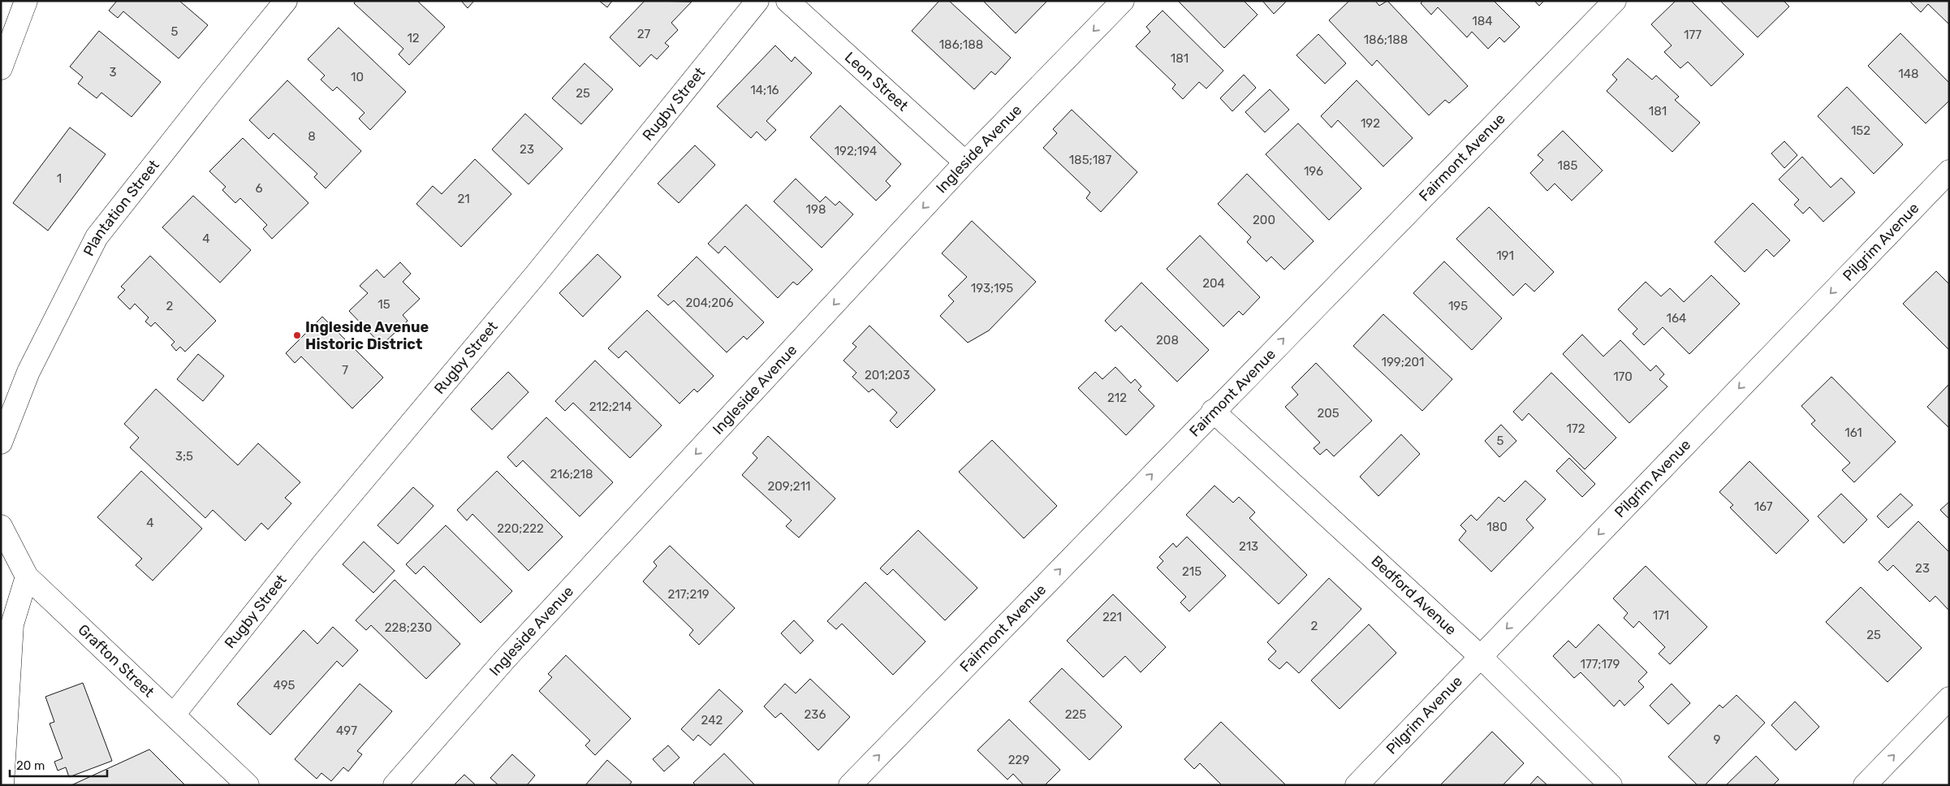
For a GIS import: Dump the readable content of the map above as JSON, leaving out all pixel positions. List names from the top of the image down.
{
  "streets": {
    "main road": [
      "Leon Street",
      "Rugby Street",
      "Ingleside Avenue",
      "Fairmont Avenue",
      "Plantation Street",
      "Pilgrim Avenue",
      "Bedford Avenue",
      "Grafton Street"
    ]
  },
  "crossings": [
    ["Leon Street", "Ingleside Avenue"],
    ["Rugby Street", "Grafton Street"],
    ["Fairmont Avenue", "Bedford Avenue"],
    ["Pilgrim Avenue", "Bedford Avenue"]
  ],
  "one_way": ["Ingleside Avenue", "Fairmont Avenue", "Pilgrim Avenue"],
  "places": ["Ingleside Avenue Historic District"],
  "house_numbers": [
    "184",
    "5",
    "27",
    "177",
    "12",
    "186;188",
    "186;188",
    "181",
    "3",
    "148",
    "10",
    "14;16",
    "25",
    "181",
    "192",
    "152",
    "8",
    "23",
    "192;194",
    "185;187",
    "185",
    "196",
    "1",
    "6",
    "21",
    "198",
    "200",
    "4",
    "191",
    "204",
    "193;195",
    "204;206",
    "15",
    "2",
    "195",
    "164",
    "208",
    "199;201",
    "7",
    "201;203",
    "170",
    "212",
    "212;214",
    "205",
    "172",
    "161",
    "5",
    "3;5",
    "216;218",
    "209;211",
    "167",
    "4",
    "180",
    "220;222",
    "213",
    "23",
    "215",
    "217;219",
    "171",
    "221",
    "2",
    "228;230",
    "25",
    "177;179",
    "495",
    "236",
    "225",
    "242",
    "497",
    "9",
    "229"
  ],
  "scale_bar": "20 m"
}
